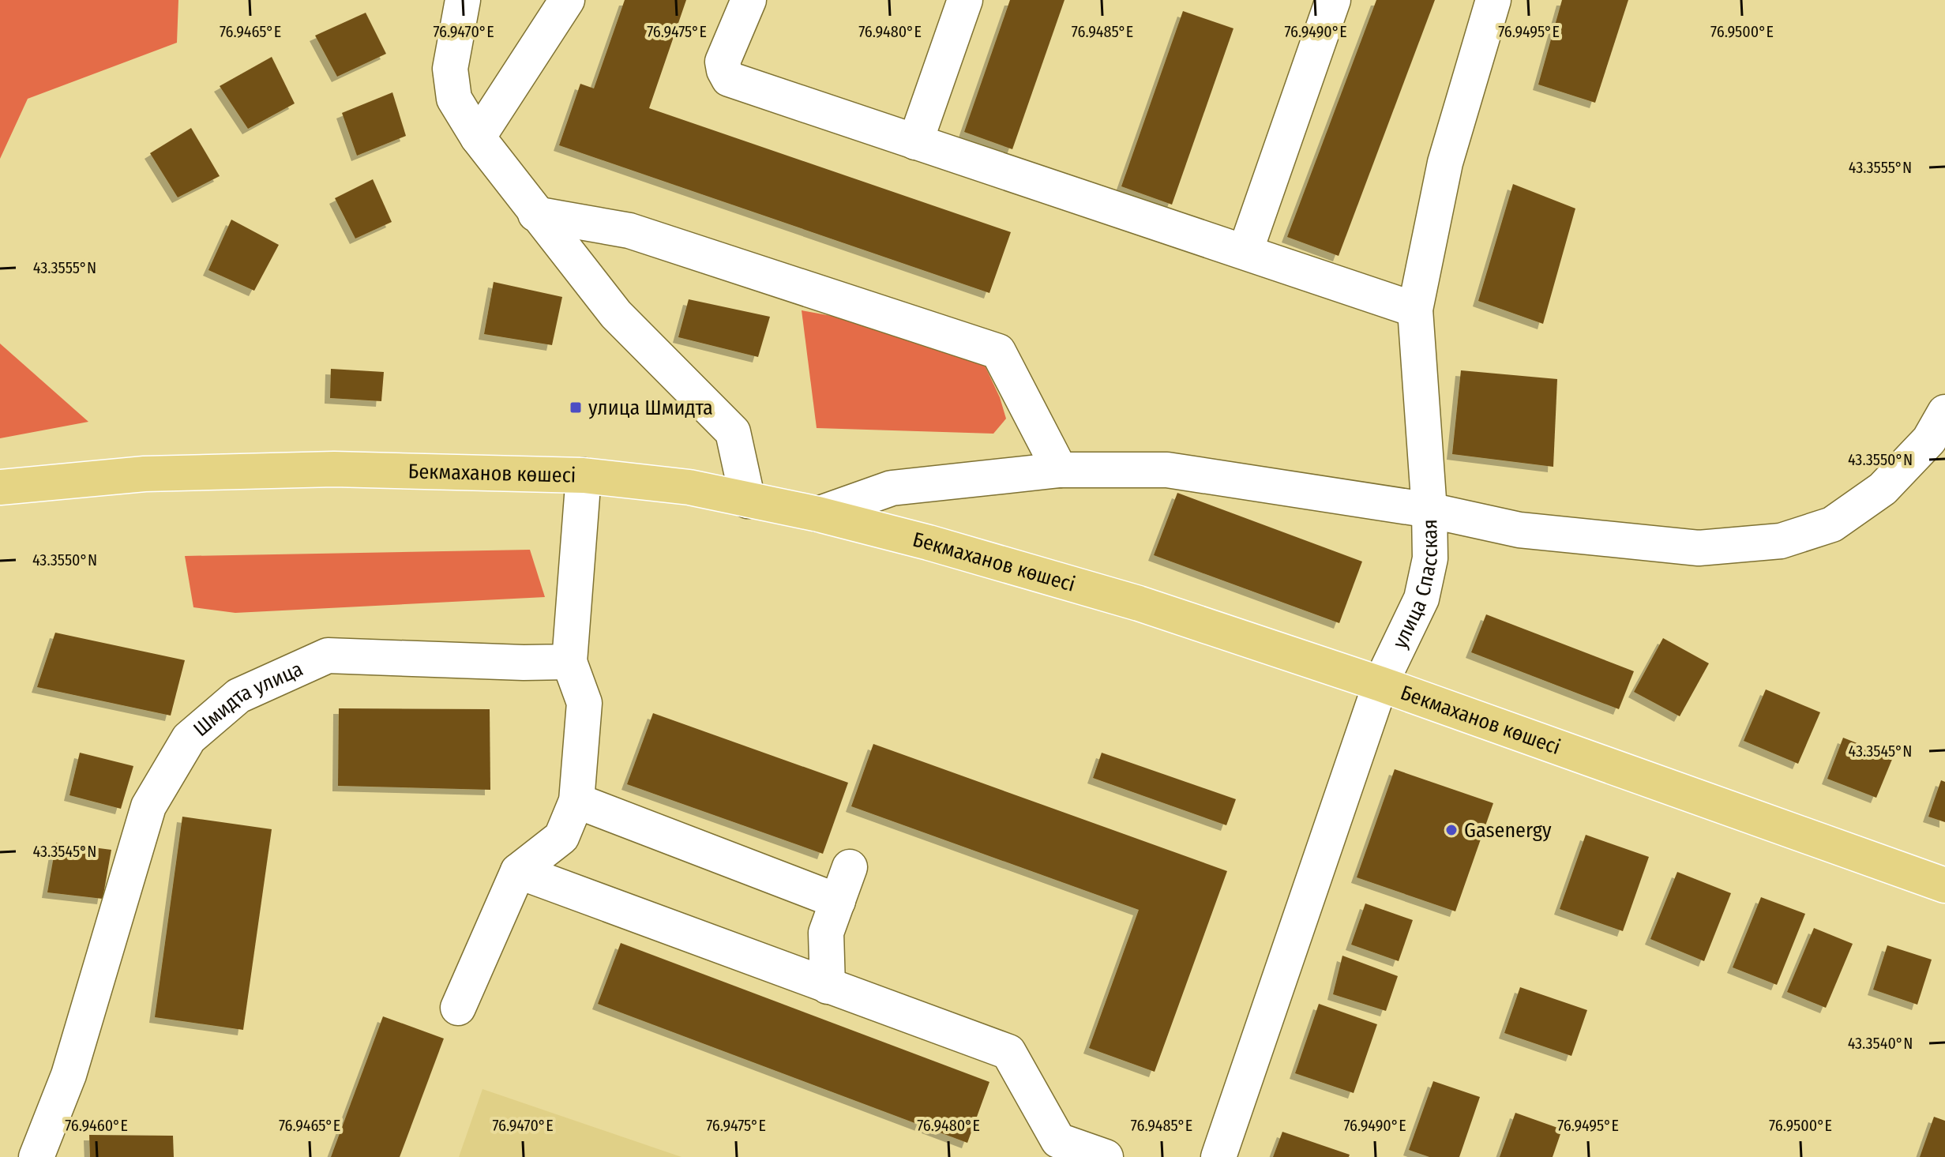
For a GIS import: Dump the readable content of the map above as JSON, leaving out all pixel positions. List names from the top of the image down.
{
  "streets": {
    "main road": ["Бекмаханов көшесі"],
    "street": ["улица Спасская", "Шмидта улица"]
  },
  "crossings": [
    ["Бекмаханов көшесі", "улица Спасская"]
  ],
  "places": {
    "transit": ["улица Шмидта"],
    "other": ["Gasenergy"]
  },
  "coordinates": [
    "76.9465°E",
    "76.9470°E",
    "76.9475°E",
    "76.9480°E",
    "76.9485°E",
    "76.9490°E",
    "76.9495°E",
    "76.9500°E",
    "43.3555°N",
    "43.3550°N",
    "43.3545°N",
    "43.3540°N",
    "76.9460°E"
  ]
}
